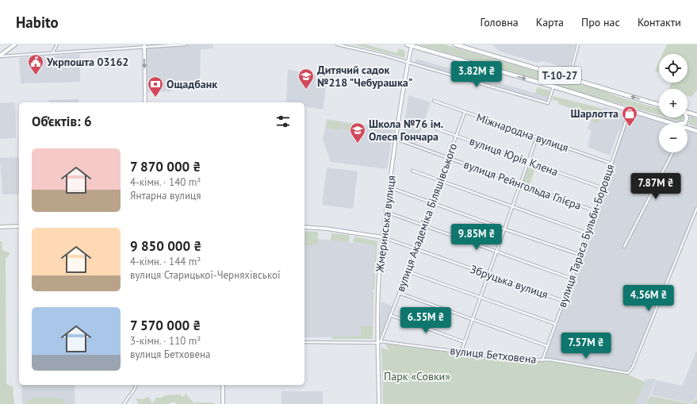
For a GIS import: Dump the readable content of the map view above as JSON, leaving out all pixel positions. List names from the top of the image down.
{
  "streets": {
    "highway": ["Т-10-27"],
    "main road": ["Жмеринська вулиця"],
    "street": [
      "Міжнародна вулиця",
      "вулиця Юрія Клена",
      "вулиця Рейнгольда Глієра",
      "вулиця Академіка Біляшівського",
      "вулиця Тараса Бульби-Боровця",
      "Збруцька вулиця",
      "вулиця Бетховена"
    ]
  },
  "crossings": [
    ["Т-10-27", "Жмеринська вулиця"],
    ["Т-10-27", "вулиця Тараса Бульби-Боровця"],
    ["Міжнародна вулиця", "вулиця Академіка Біляшівського"],
    ["Міжнародна вулиця", "вулиця Тараса Бульби-Боровця"],
    ["вулиця Юрія Клена", "вулиця Академіка Біляшівського"],
    ["вулиця Юрія Клена", "вулиця Тараса Бульби-Боровця"],
    ["вулиця Рейнгольда Глієра", "вулиця Академіка Біляшівського"],
    ["вулиця Рейнгольда Глієра", "Жмеринська вулиця"],
    ["вулиця Рейнгольда Глієра", "вулиця Тараса Бульби-Боровця"],
    ["вулиця Академіка Біляшівського", "Збруцька вулиця"],
    ["вулиця Академіка Біляшівського", "вулиця Бетховена"],
    ["Жмеринська вулиця", "Збруцька вулиця"],
    ["вулиця Тараса Бульби-Боровця", "Збруцька вулиця"],
    ["вулиця Тараса Бульби-Боровця", "вулиця Бетховена"]
  ],
  "parks": ["Парк «Совки»"],
  "places": {
    "public building": ["Укрпошта 03162"],
    "school or university": ["Дитячий садок №218 \"Чебурашка\"", "Школа №76 ім. Олеся Гончара"],
    "bank": ["Ощадбанк"],
    "shop": ["Шарлотта"]
  },
  "page": {
    "header": "Habito",
    "nav": [
      "Головна",
      "Карта",
      "Про нас",
      "Контакти"
    ],
    "map_buttons": ["+", "−"],
    "price": [
      "3.82M ₴",
      "7.87M ₴",
      "9.85M ₴",
      "4.56M ₴",
      "6.55M ₴",
      "7.57M ₴"
    ],
    "heading": "Об’єктів: 6",
    "list": [
      {
        "name": "7 870 000 ₴",
        "note": "4-кімн. · 140 m² · Янтарна вулиця"
      },
      {
        "name": "9 850 000 ₴",
        "note": "4-кімн. · 144 m² · вулиця Старицької-Черняхівської"
      },
      {
        "name": "7 570 000 ₴",
        "note": "3-кімн. · 110 m² · вулиця Бетховена"
      }
    ]
  }
}
